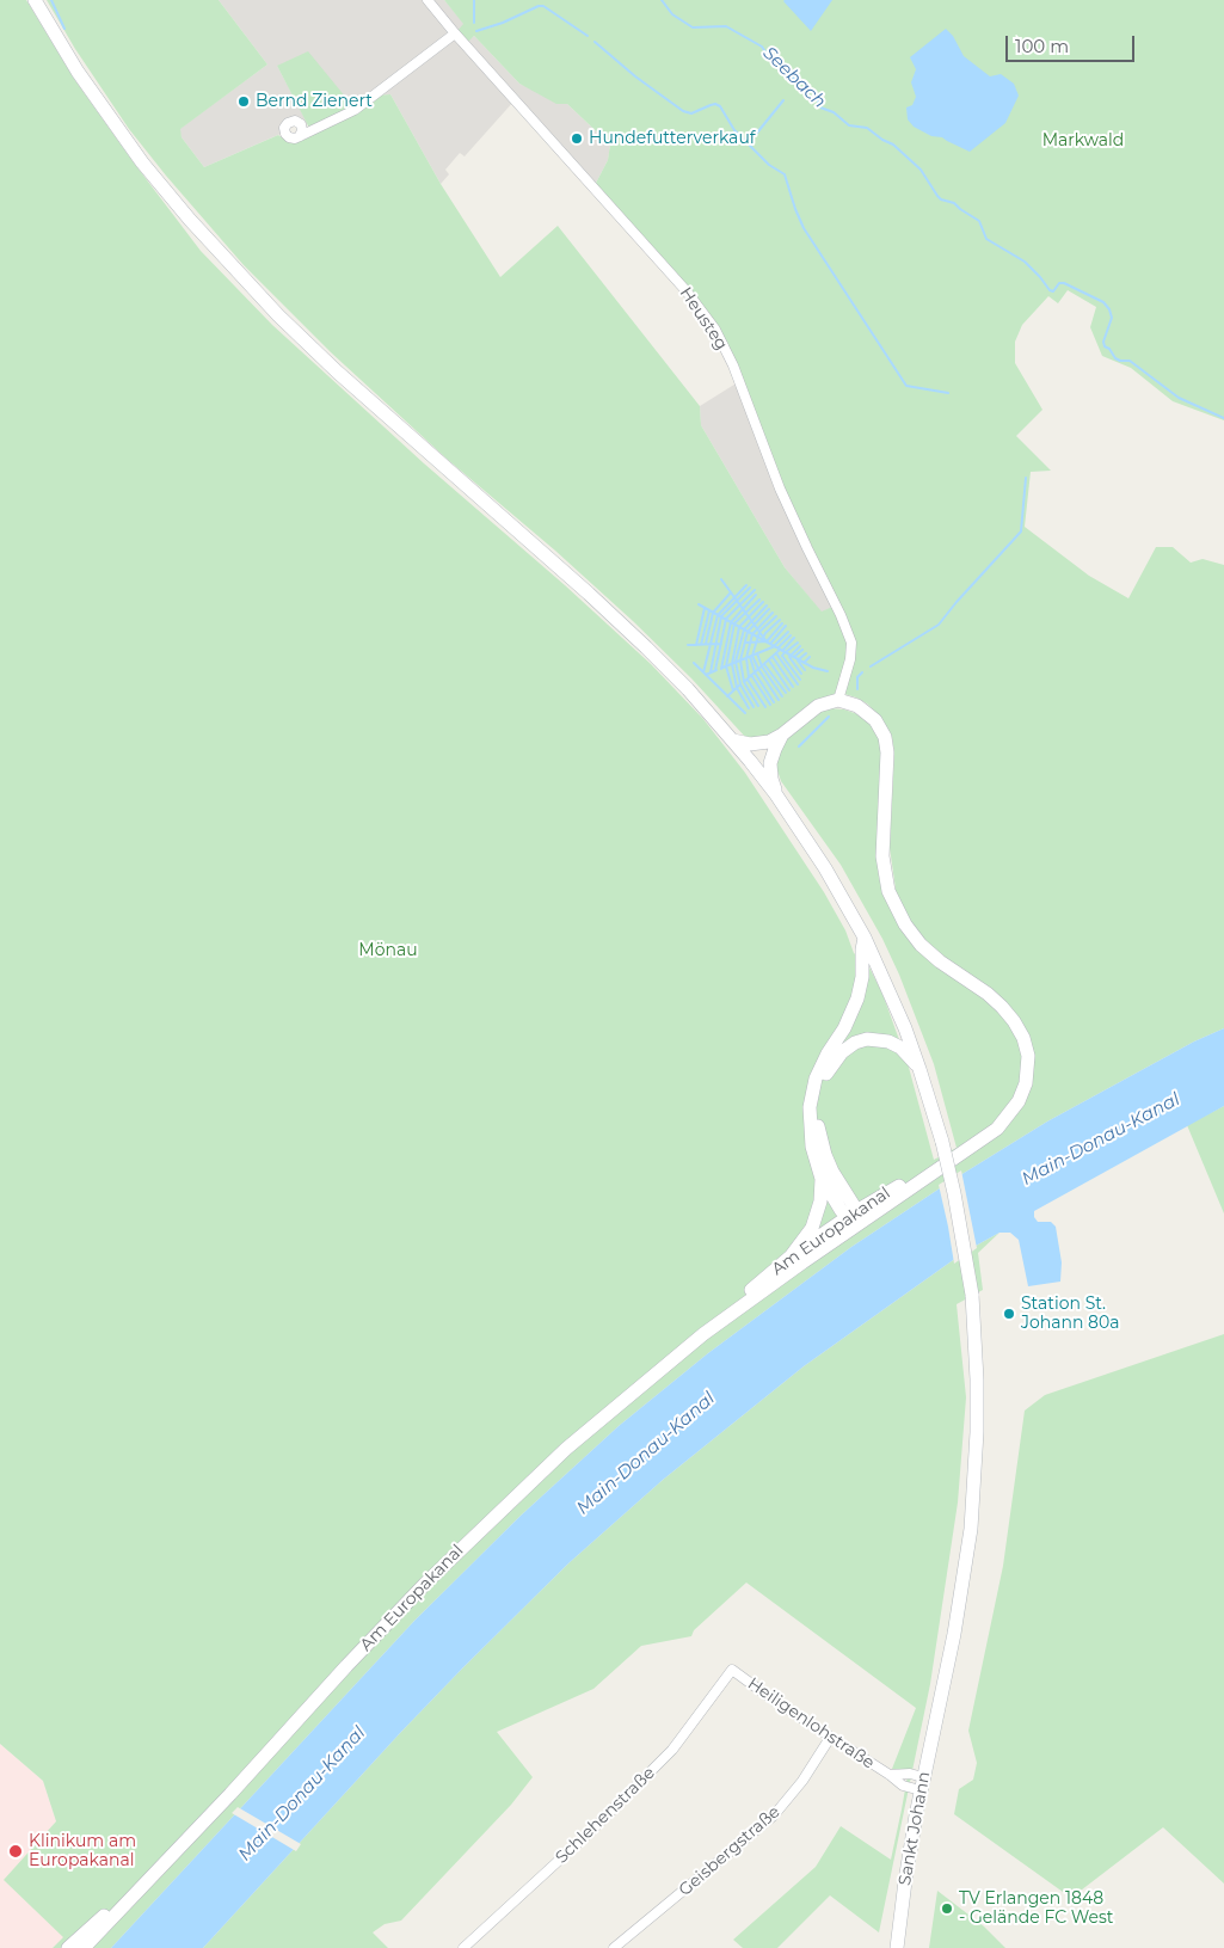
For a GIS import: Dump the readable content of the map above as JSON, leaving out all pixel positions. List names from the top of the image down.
{
  "streets": {
    "main road": ["Am Europakanal", "Sankt Johann"],
    "street": [
      "Heusteg",
      "Heiligenlohstraße",
      "Schlehenstraße",
      "Geisbergstraße"
    ]
  },
  "crossings": [
    ["Heusteg", "Am Europakanal"],
    ["Heiligenlohstraße", "Schlehenstraße"],
    ["Heiligenlohstraße", "Sankt Johann"],
    ["Heiligenlohstraße", "Geisbergstraße"]
  ],
  "water": ["Seebach", "Main-Donau-Kanal"],
  "parks": ["Markwald", "Mönau"],
  "places": [
    "Bernd Zienert",
    "Hundefutterverkauf",
    "Station St. Johann 80a",
    "Klinikum am Europakanal",
    "TV Erlangen 1848 - Gelände FC West"
  ],
  "scale_bar": "100 m"
}
